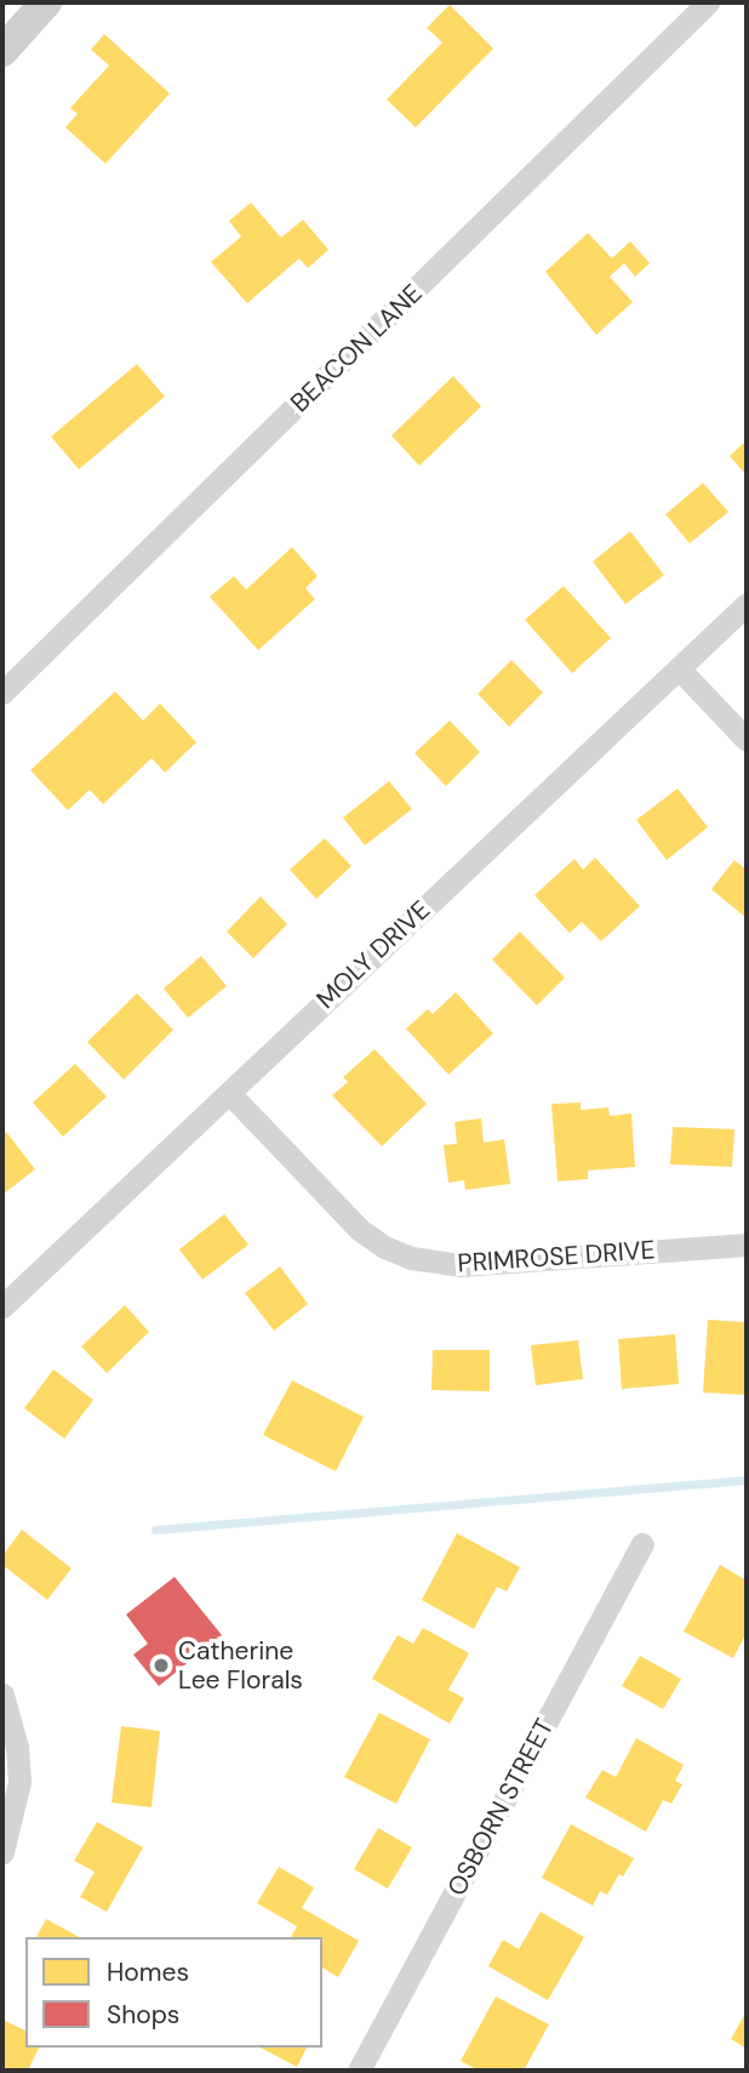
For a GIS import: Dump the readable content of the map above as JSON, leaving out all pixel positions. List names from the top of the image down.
{
  "streets": {
    "street": [
      "BEACON LANE",
      "MOLY DRIVE",
      "PRIMROSE DRIVE",
      "OSBORN STREET"
    ]
  },
  "crossings": [
    ["MOLY DRIVE", "PRIMROSE DRIVE"]
  ],
  "places": ["Catherine Lee Florals"],
  "legend": ["Homes", "Shops"]
}
